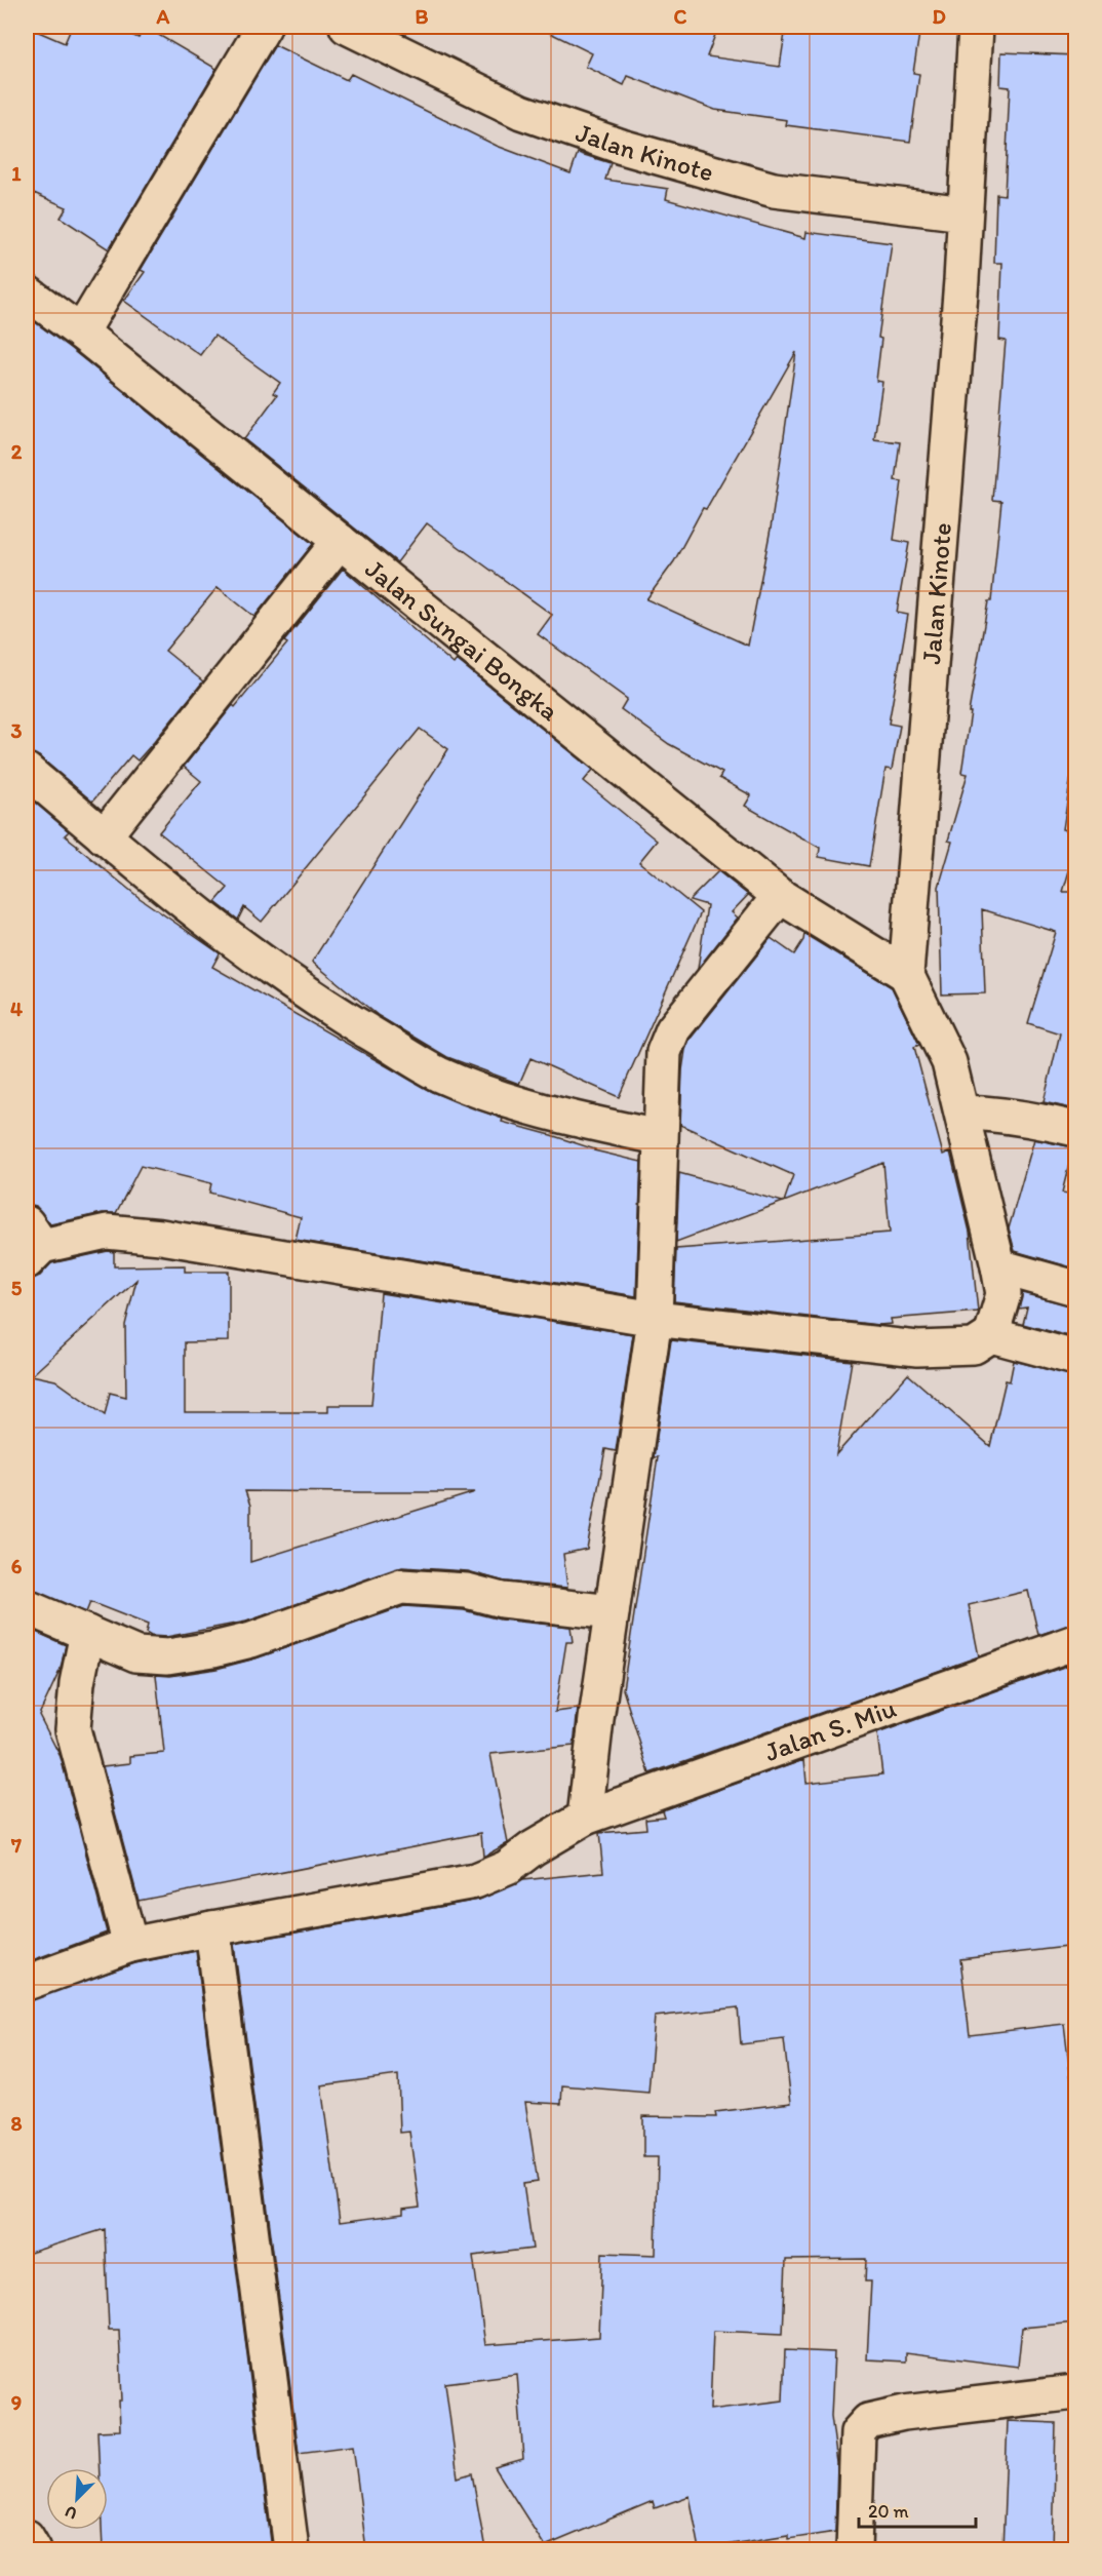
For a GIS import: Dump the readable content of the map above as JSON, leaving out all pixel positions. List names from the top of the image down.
{
  "streets": {
    "street": ["Jalan Kinote", "Jalan Sungai Bongka", "Jalan S. Miu"]
  },
  "crossings": [
    ["Jalan Kinote", "Jalan Sungai Bongka"]
  ],
  "scale_bar": "20 m",
  "north": "bottom left",
  "grid": {
    "columns": [
      "A",
      "B",
      "C",
      "D"
    ],
    "rows": [
      "1",
      "2",
      "3",
      "4",
      "5",
      "6",
      "7",
      "8",
      "9"
    ]
  }
}
